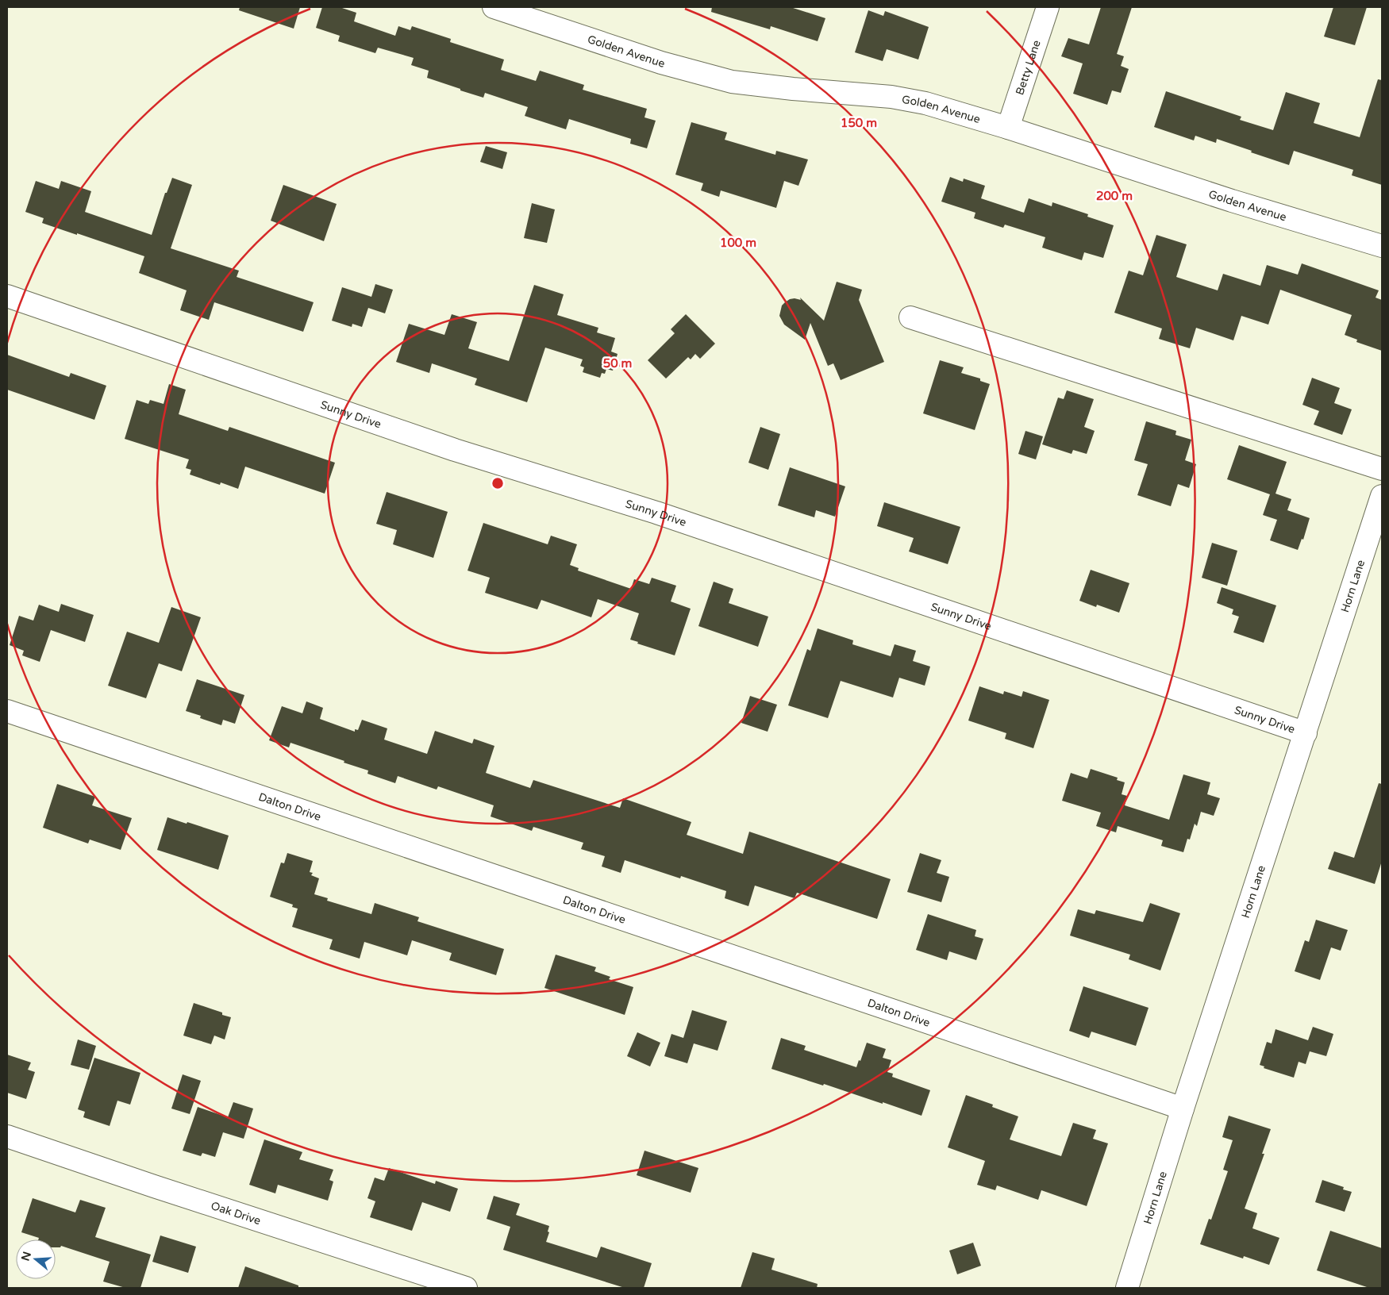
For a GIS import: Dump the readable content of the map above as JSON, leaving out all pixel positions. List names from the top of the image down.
{
  "streets": {
    "street": [
      "Golden Avenue",
      "Betty Lane",
      "Sunny Drive",
      "Horn Lane",
      "Dalton Drive",
      "Oak Drive"
    ]
  },
  "crossings": [
    ["Golden Avenue", "Betty Lane"],
    ["Sunny Drive", "Horn Lane"],
    ["Horn Lane", "Dalton Drive"]
  ],
  "north": "left",
  "rings": [
    "150 m",
    "200 m",
    "100 m",
    "50 m"
  ]
}
